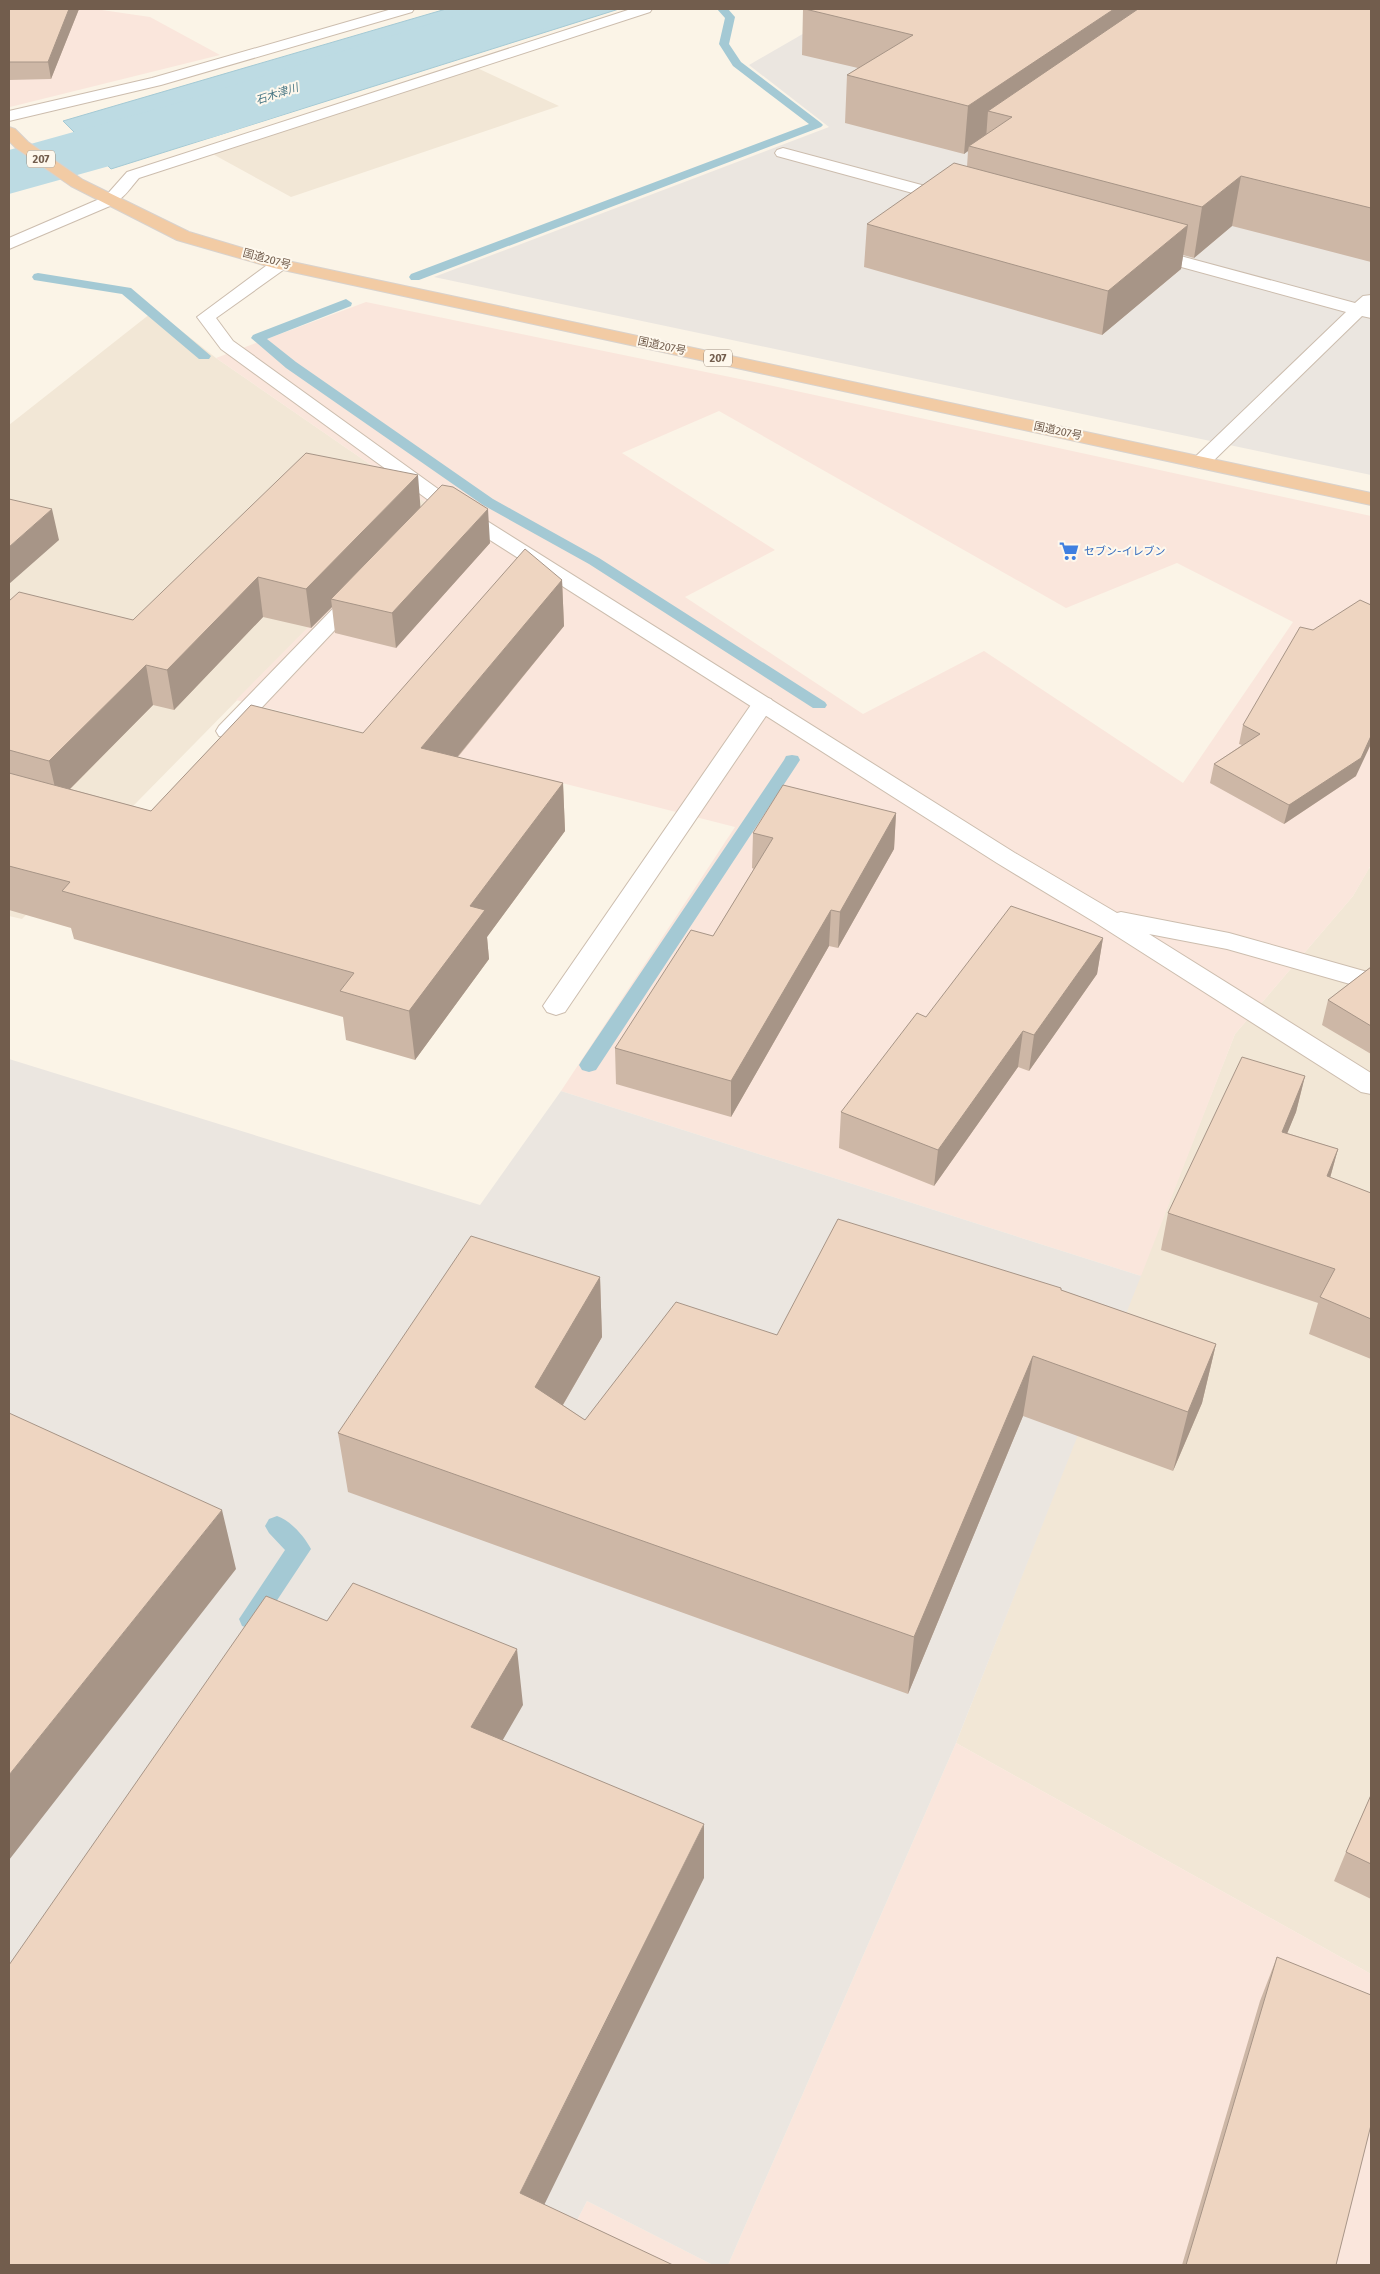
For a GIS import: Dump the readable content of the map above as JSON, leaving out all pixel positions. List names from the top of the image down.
{
  "streets": {
    "highway": ["207", "国道207号"]
  },
  "water": ["石木津川"],
  "places": {
    "supermarket": ["セブン-イレブン"]
  }
}
